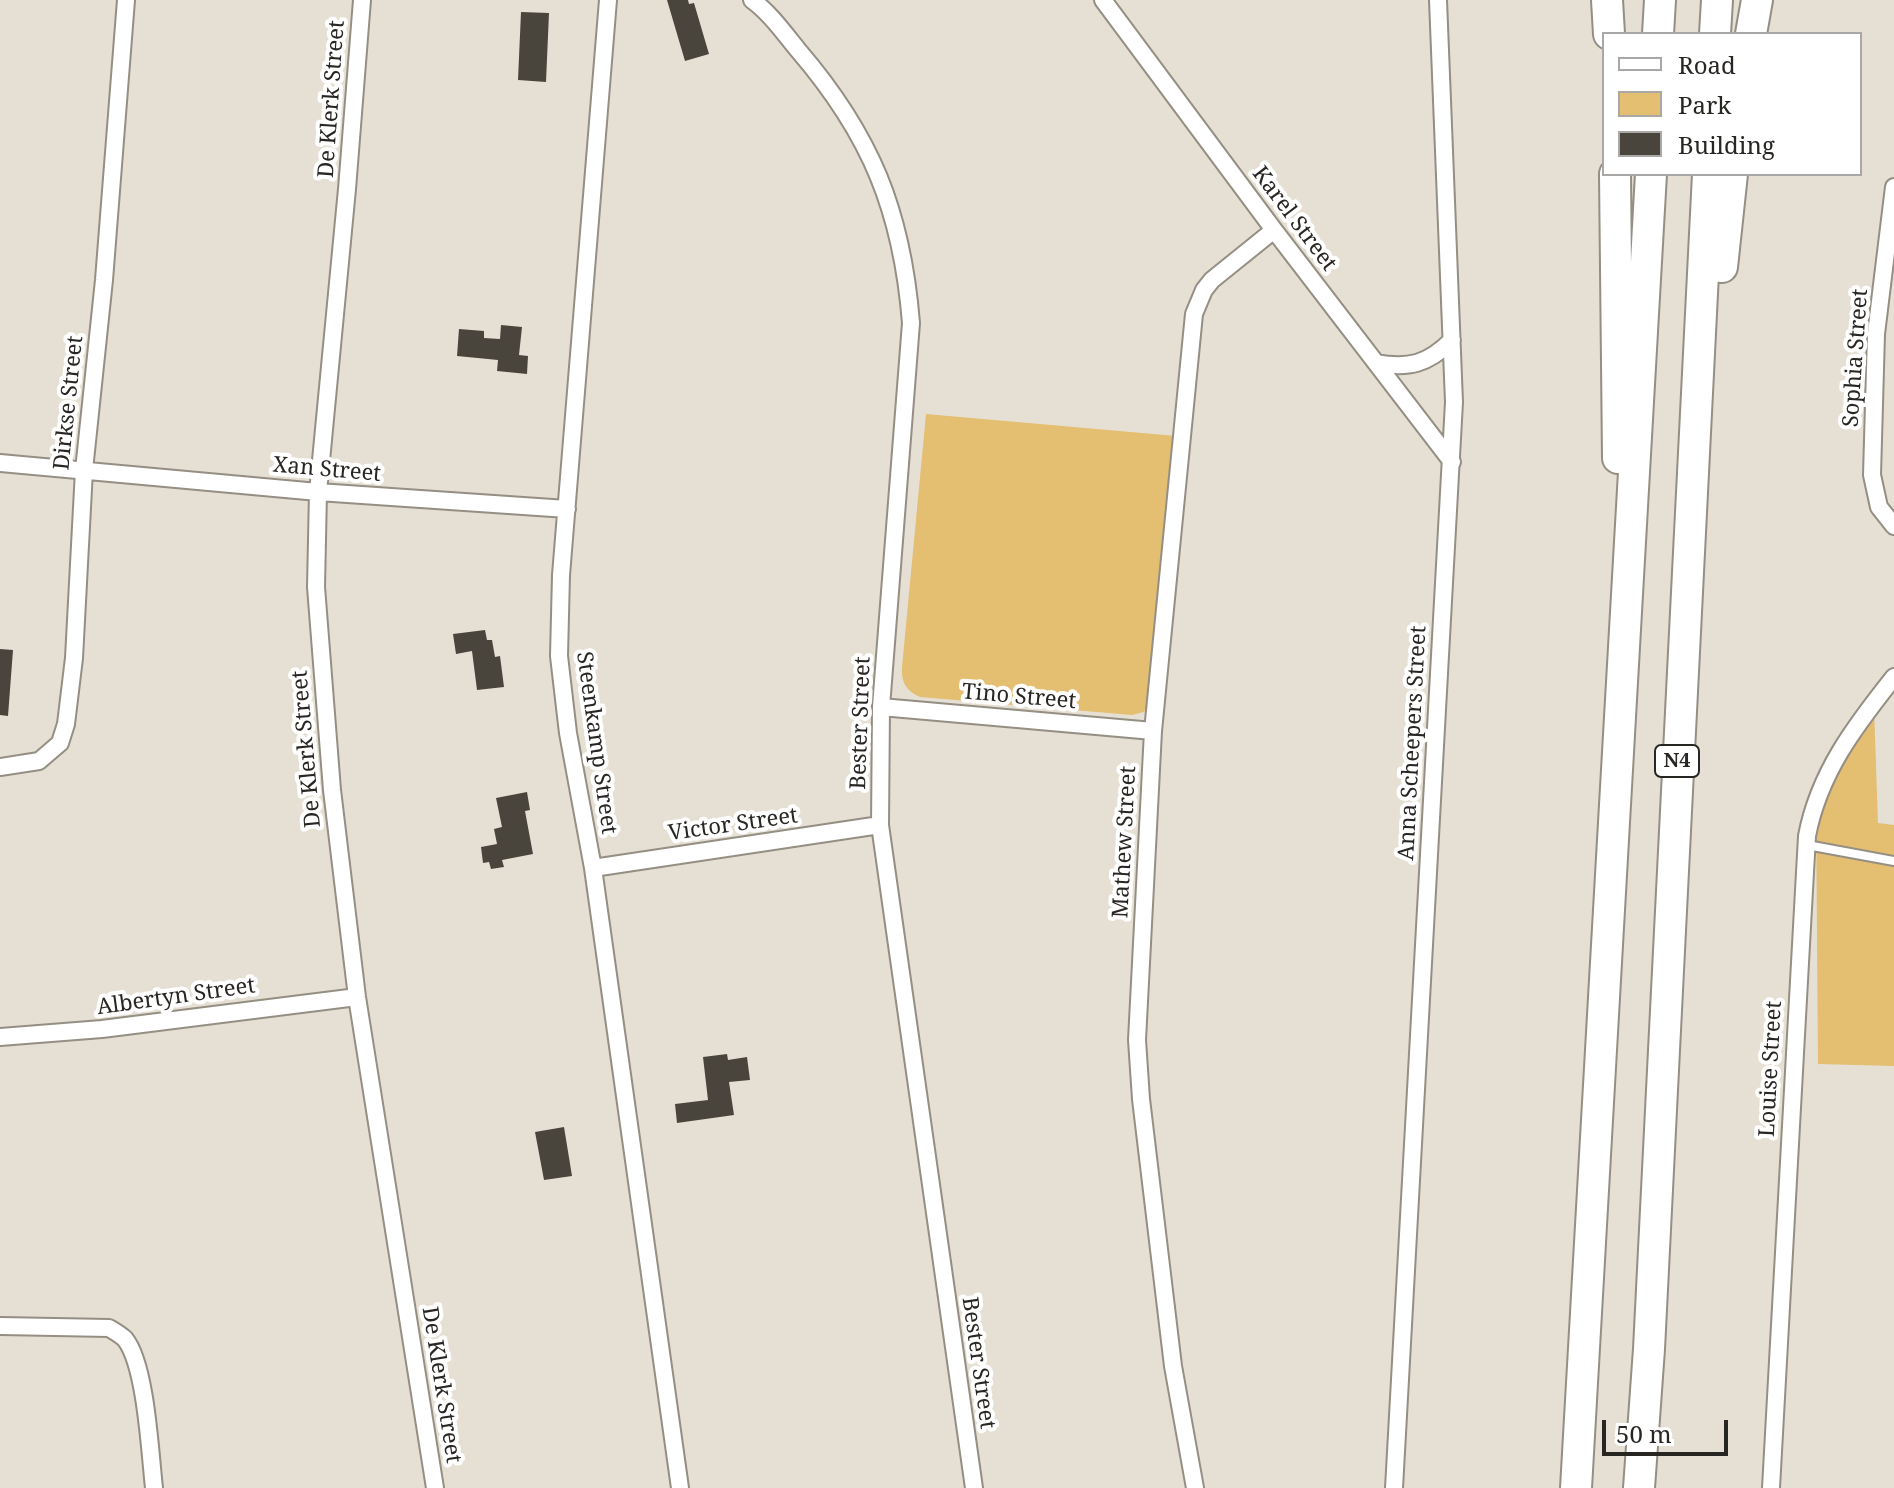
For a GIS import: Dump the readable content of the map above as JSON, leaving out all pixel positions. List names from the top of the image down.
{
  "streets": {
    "highway": ["N4"],
    "street": [
      "De Klerk Street",
      "Karel Street",
      "Sophia Street",
      "Dirkse Street",
      "Xan Street",
      "Tino Street",
      "Bester Street",
      "Steenkamp Street",
      "Anna Scheepers Street",
      "Victor Street",
      "Mathew Street",
      "Albertyn Street",
      "Louise Street"
    ]
  },
  "crossings": [
    ["De Klerk Street", "Xan Street"],
    ["De Klerk Street", "Albertyn Street"],
    ["Karel Street", "Anna Scheepers Street"],
    ["Karel Street", "Mathew Street"],
    ["Dirkse Street", "Xan Street"],
    ["Xan Street", "Steenkamp Street"],
    ["Tino Street", "Bester Street"],
    ["Tino Street", "Mathew Street"],
    ["Bester Street", "Victor Street"],
    ["Steenkamp Street", "Victor Street"]
  ],
  "legend": ["Road", "Park", "Building"],
  "scale_bar": "50 m"
}
